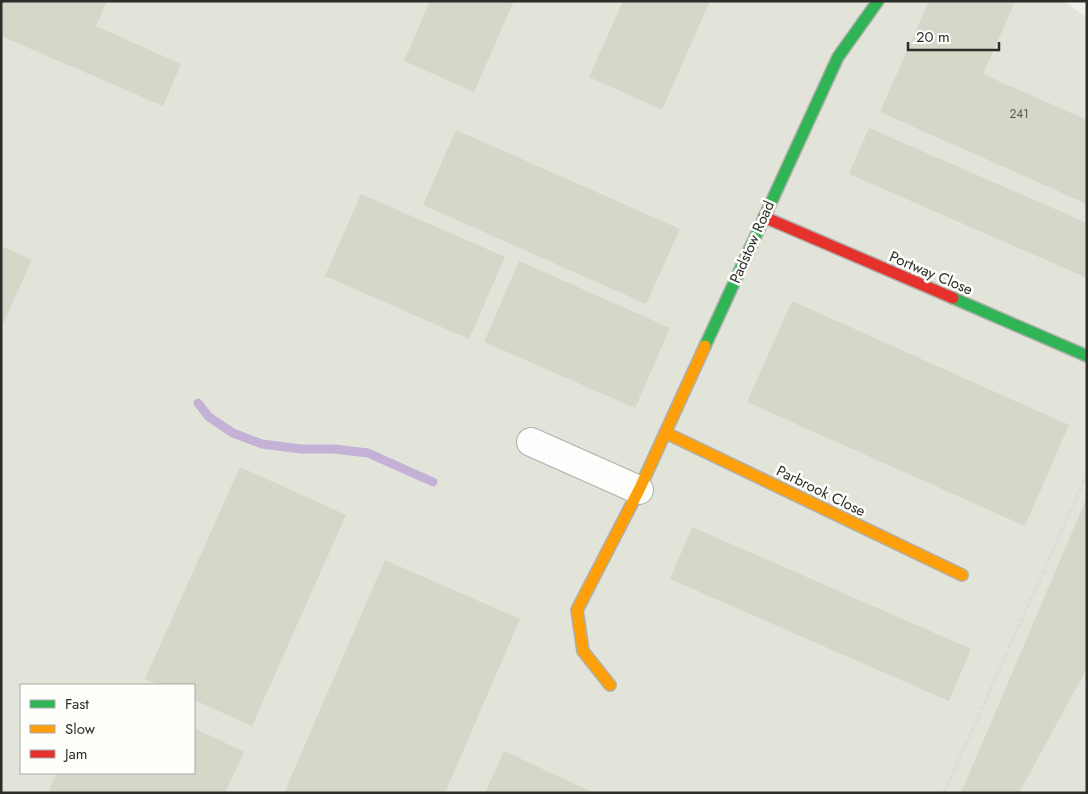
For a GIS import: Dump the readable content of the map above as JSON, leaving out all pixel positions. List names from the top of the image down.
{
  "streets": {
    "street": ["Padstow Road", "Portway Close", "Parbrook Close"]
  },
  "crossings": [
    ["Padstow Road", "Portway Close"],
    ["Padstow Road", "Parbrook Close"]
  ],
  "house_numbers": ["241"],
  "legend": ["Fast", "Slow", "Jam"],
  "scale_bar": "20 m"
}
